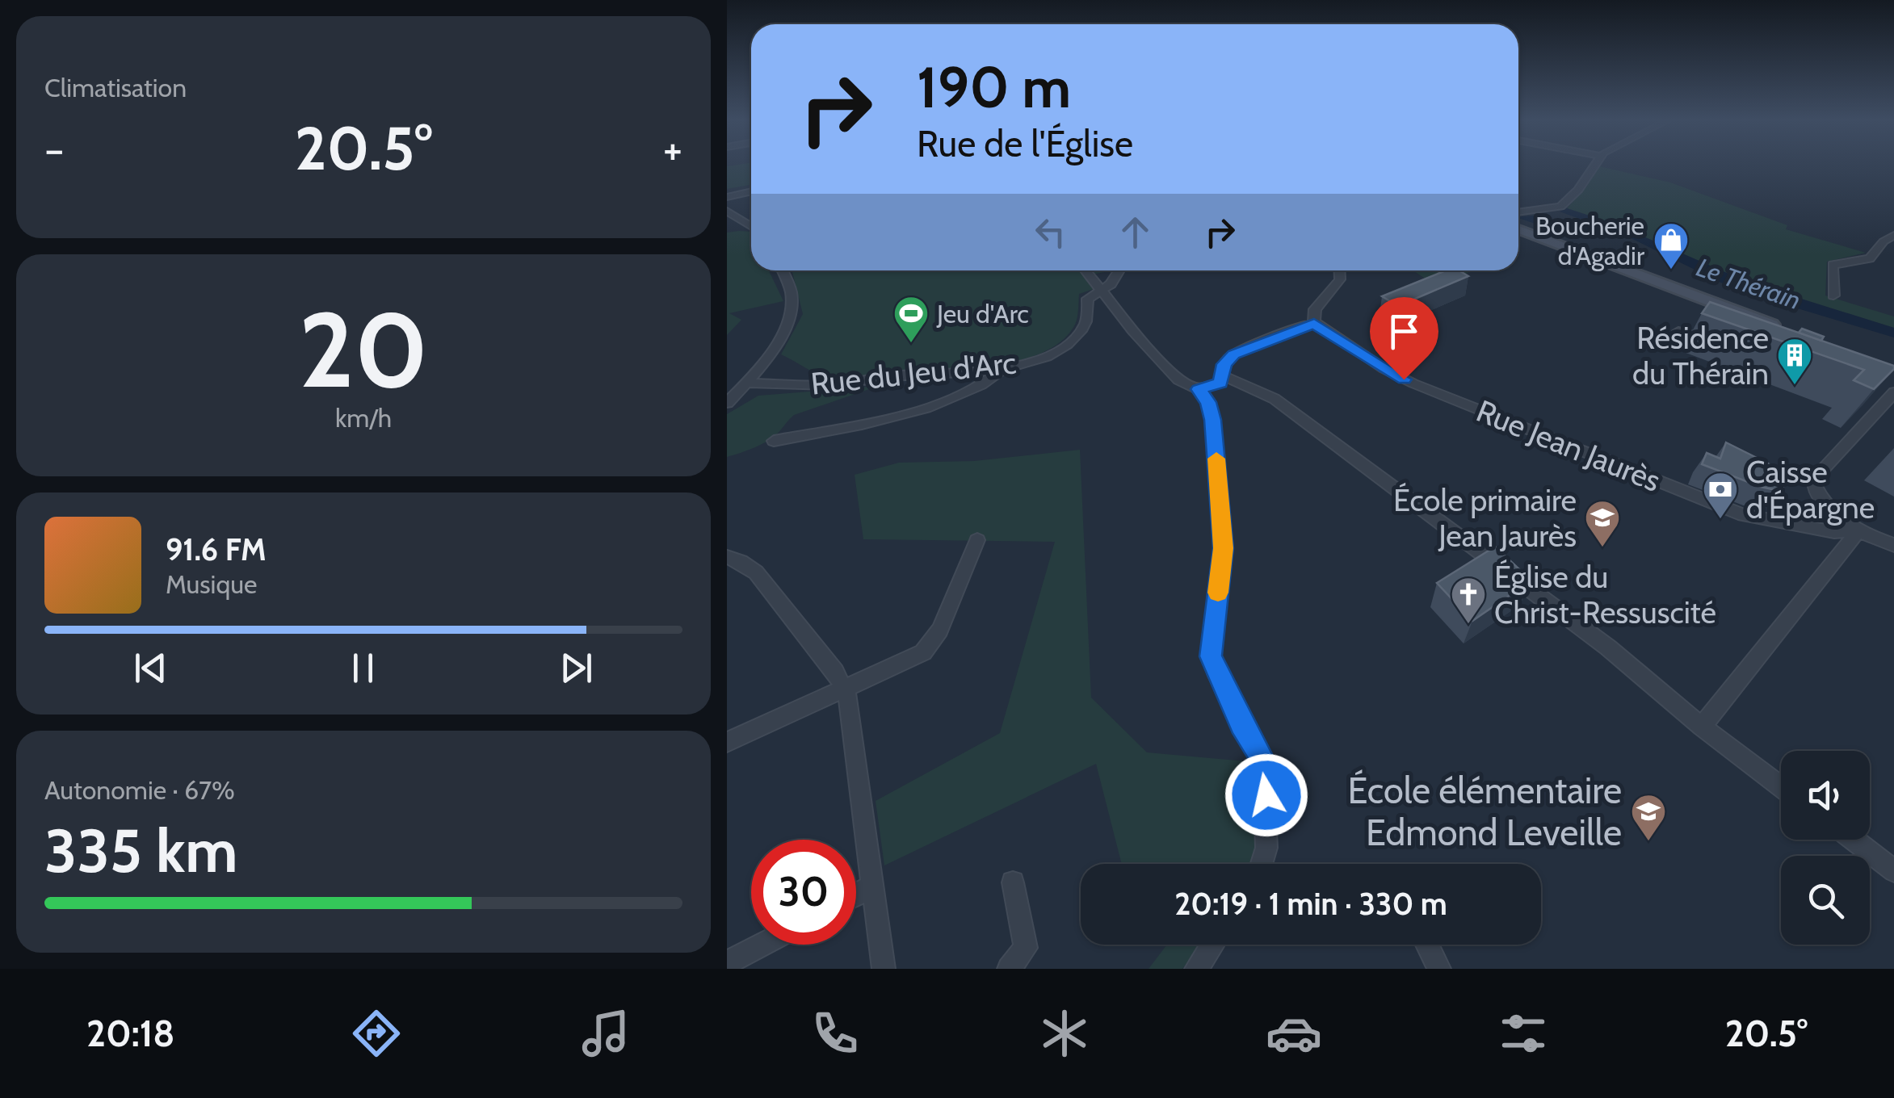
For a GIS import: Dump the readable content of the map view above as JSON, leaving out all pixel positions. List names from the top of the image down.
{
  "streets": {
    "street": ["Rue du Jeu d'Arc", "Rue Jean Jaurès"]
  },
  "water": ["Le Thérain"],
  "places": {
    "shop": ["Boucherie d'Agadir"],
    "sports": ["Jeu d'Arc"],
    "building": ["Résidence du Thérain"],
    "bank": ["Caisse d'Épargne"],
    "school or university": ["École primaire Jean Jaurès", "École élémentaire Edmond Leveille"],
    "church": ["Église du Christ-Ressuscité"]
  },
  "page": {
    "tile": [
      "Climatisation",
      ["20", "km/h"],
      ["Autonomie · 67%", "335 km"]
    ],
    "turn": ["190 m", "Rue de l'Église"],
    "heat": ["−", "20.5°", "+"],
    "song": ["91.6 FM", "Musique"],
    "limit": "30",
    "trip": "20:19 · 1 min · 330 m",
    "tabs": ["20:18", "20.5°"]
  }
}
